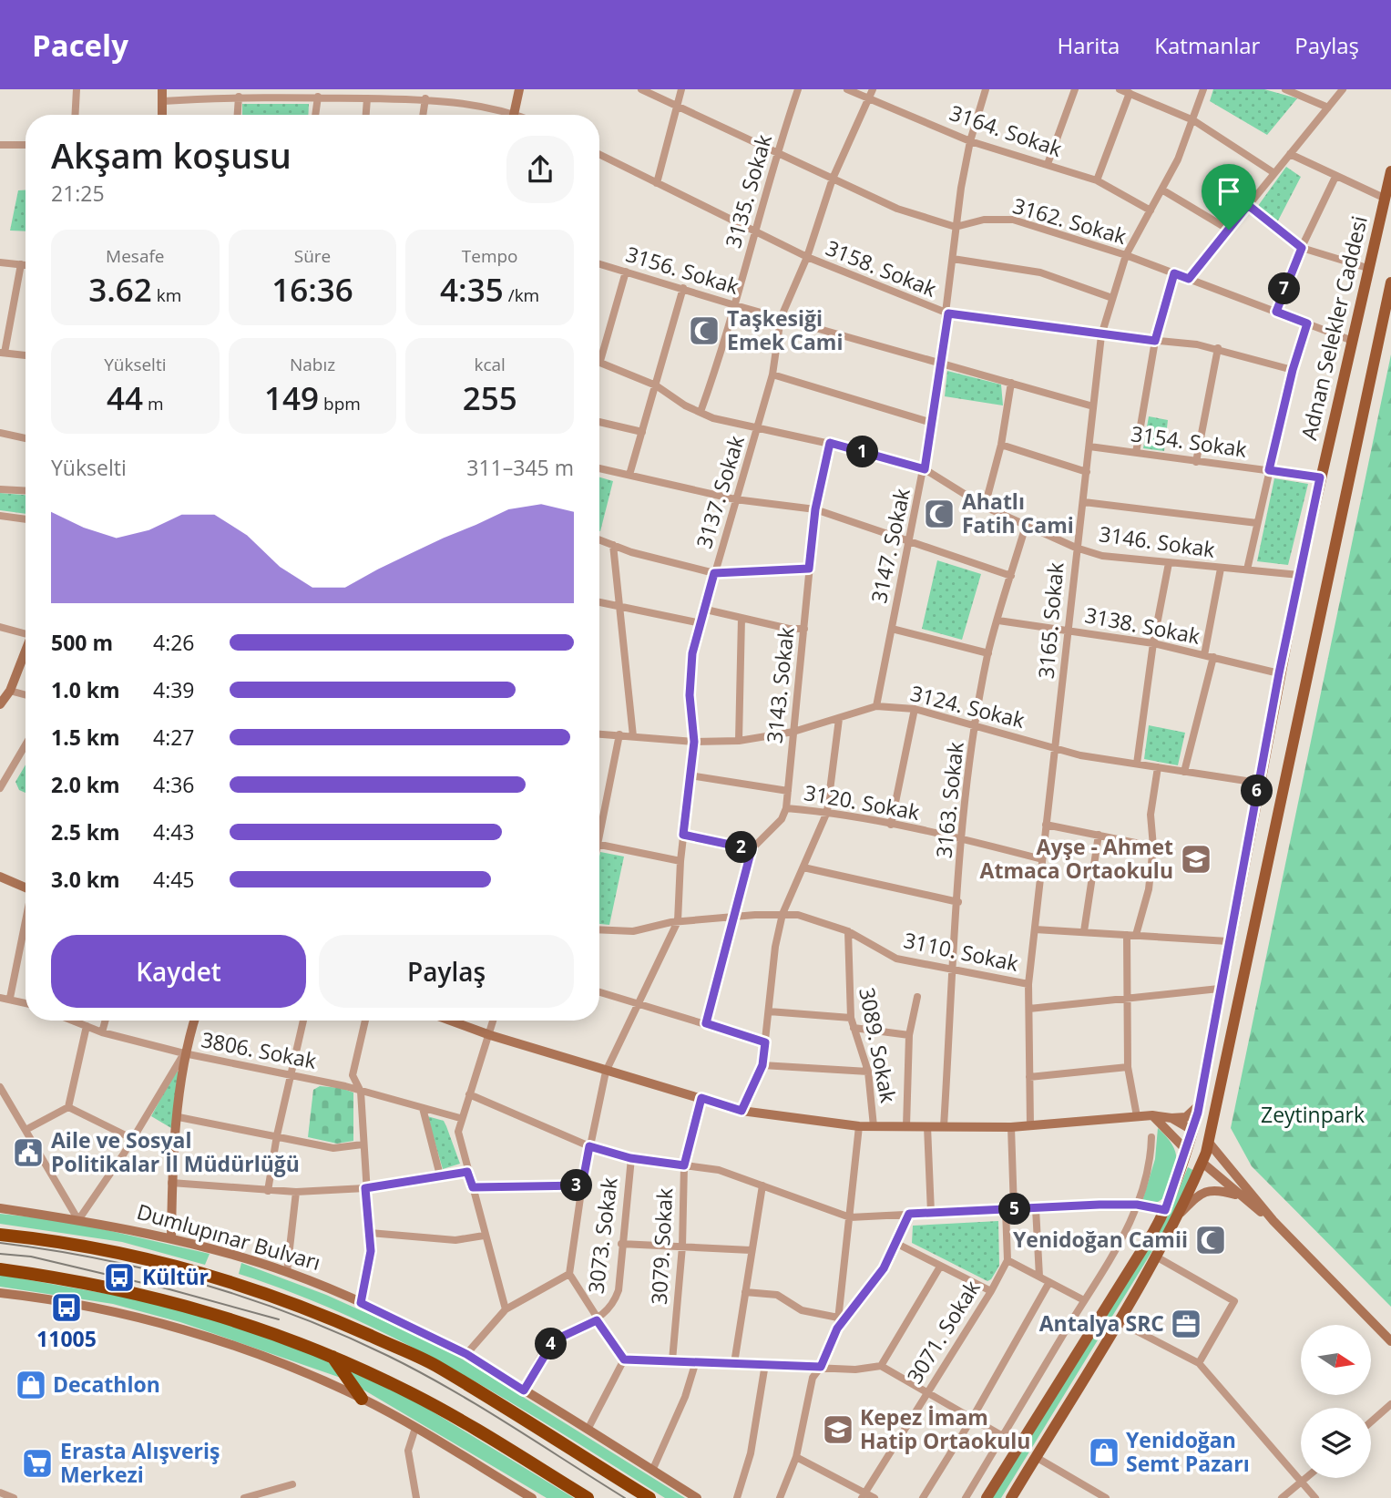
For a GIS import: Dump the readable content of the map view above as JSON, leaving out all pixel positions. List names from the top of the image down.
{
  "streets": {
    "highway": ["Dumlupınar Bulvarı"],
    "main road": ["Adnan Selekler Caddesi"],
    "street": [
      "3164. Sokak",
      "3135. Sokak",
      "3162. Sokak",
      "3158. Sokak",
      "3156. Sokak",
      "3154. Sokak",
      "3137. Sokak",
      "3146. Sokak",
      "3147. Sokak",
      "3165. Sokak",
      "3138. Sokak",
      "3143. Sokak",
      "3124. Sokak",
      "3163. Sokak",
      "3120. Sokak",
      "3110. Sokak",
      "3089. Sokak",
      "3806. Sokak",
      "3073. Sokak",
      "3079. Sokak",
      "3071. Sokak"
    ]
  },
  "crossings": [
    ["3164. Sokak", "3137. Sokak"],
    ["3164. Sokak", "3147. Sokak"],
    ["3164. Sokak", "3165. Sokak"],
    ["3135. Sokak", "3162. Sokak"],
    ["3135. Sokak", "3158. Sokak"],
    ["3135. Sokak", "3156. Sokak"],
    ["3135. Sokak", "3146. Sokak"],
    ["3162. Sokak", "Adnan Selekler Caddesi"],
    ["3162. Sokak", "3137. Sokak"],
    ["3162. Sokak", "3147. Sokak"],
    ["3162. Sokak", "3165. Sokak"],
    ["3158. Sokak", "3137. Sokak"],
    ["3158. Sokak", "3147. Sokak"],
    ["3158. Sokak", "3165. Sokak"],
    ["3156. Sokak", "3137. Sokak"],
    ["3156. Sokak", "3147. Sokak"],
    ["3156. Sokak", "3165. Sokak"],
    ["Adnan Selekler Caddesi", "3154. Sokak"],
    ["Adnan Selekler Caddesi", "3146. Sokak"],
    ["Adnan Selekler Caddesi", "3138. Sokak"],
    ["Adnan Selekler Caddesi", "3124. Sokak"],
    ["3154. Sokak", "3165. Sokak"],
    ["3137. Sokak", "3146. Sokak"],
    ["3137. Sokak", "3124. Sokak"],
    ["3137. Sokak", "3110. Sokak"],
    ["3146. Sokak", "3147. Sokak"],
    ["3146. Sokak", "3165. Sokak"],
    ["3146. Sokak", "3143. Sokak"],
    ["3146. Sokak", "3163. Sokak"],
    ["3147. Sokak", "3124. Sokak"],
    ["3165. Sokak", "3138. Sokak"],
    ["3165. Sokak", "3124. Sokak"],
    ["3165. Sokak", "3120. Sokak"],
    ["3165. Sokak", "3110. Sokak"],
    ["3138. Sokak", "3163. Sokak"],
    ["3143. Sokak", "3124. Sokak"],
    ["3143. Sokak", "3120. Sokak"],
    ["3124. Sokak", "3163. Sokak"],
    ["3163. Sokak", "3120. Sokak"],
    ["3163. Sokak", "3110. Sokak"],
    ["3110. Sokak", "3089. Sokak"],
    ["3073. Sokak", "Dumlupınar Bulvarı"]
  ],
  "parks": ["Zeytinpark"],
  "places": {
    "mosque": ["Taşkesiği Emek Cami", "Ahatlı Fatih Cami", "Yenidoğan Camii"],
    "school or university": ["Ayşe - Ahmet Atmaca Ortaokulu", "Kepez İmam Hatip Ortaokulu"],
    "public building": ["Aile ve Sosyal Politikalar İl Müdürlüğü"],
    "bus stop": ["Kültür", "11005"],
    "office": ["Antalya SRC"],
    "shop": ["Decathlon", "Yenidoğan Semt Pazarı"],
    "supermarket": ["Erasta Alışveriş Merkezi"]
  },
  "north": "right",
  "page": {
    "header": "Pacely",
    "nav": ["Harita", "Katmanlar", "Paylaş"],
    "heading": ["Akşam koşusu", "21:25"],
    "stats": [
      ["Mesafe", "3.62 km"],
      ["Süre", "16:36"],
      ["Tempo", "4:35 /km"],
      ["Yükselti", "44 m"],
      ["Nabız", "149 bpm"],
      ["kcal", "255"]
    ],
    "pins": [
      "7",
      "1",
      "6",
      "2",
      "3",
      "5",
      "4"
    ],
    "chart": ["Yükselti", "311–345 m"],
    "list": [
      {
        "name": "500 m",
        "note": "4:26"
      },
      {
        "name": "1.0 km",
        "note": "4:39"
      },
      {
        "name": "1.5 km",
        "note": "4:27"
      },
      {
        "name": "2.0 km",
        "note": "4:36"
      },
      {
        "name": "2.5 km",
        "note": "4:43"
      },
      {
        "name": "3.0 km",
        "note": "4:45"
      }
    ],
    "buttons": ["Kaydet", "Paylaş"]
  }
}
